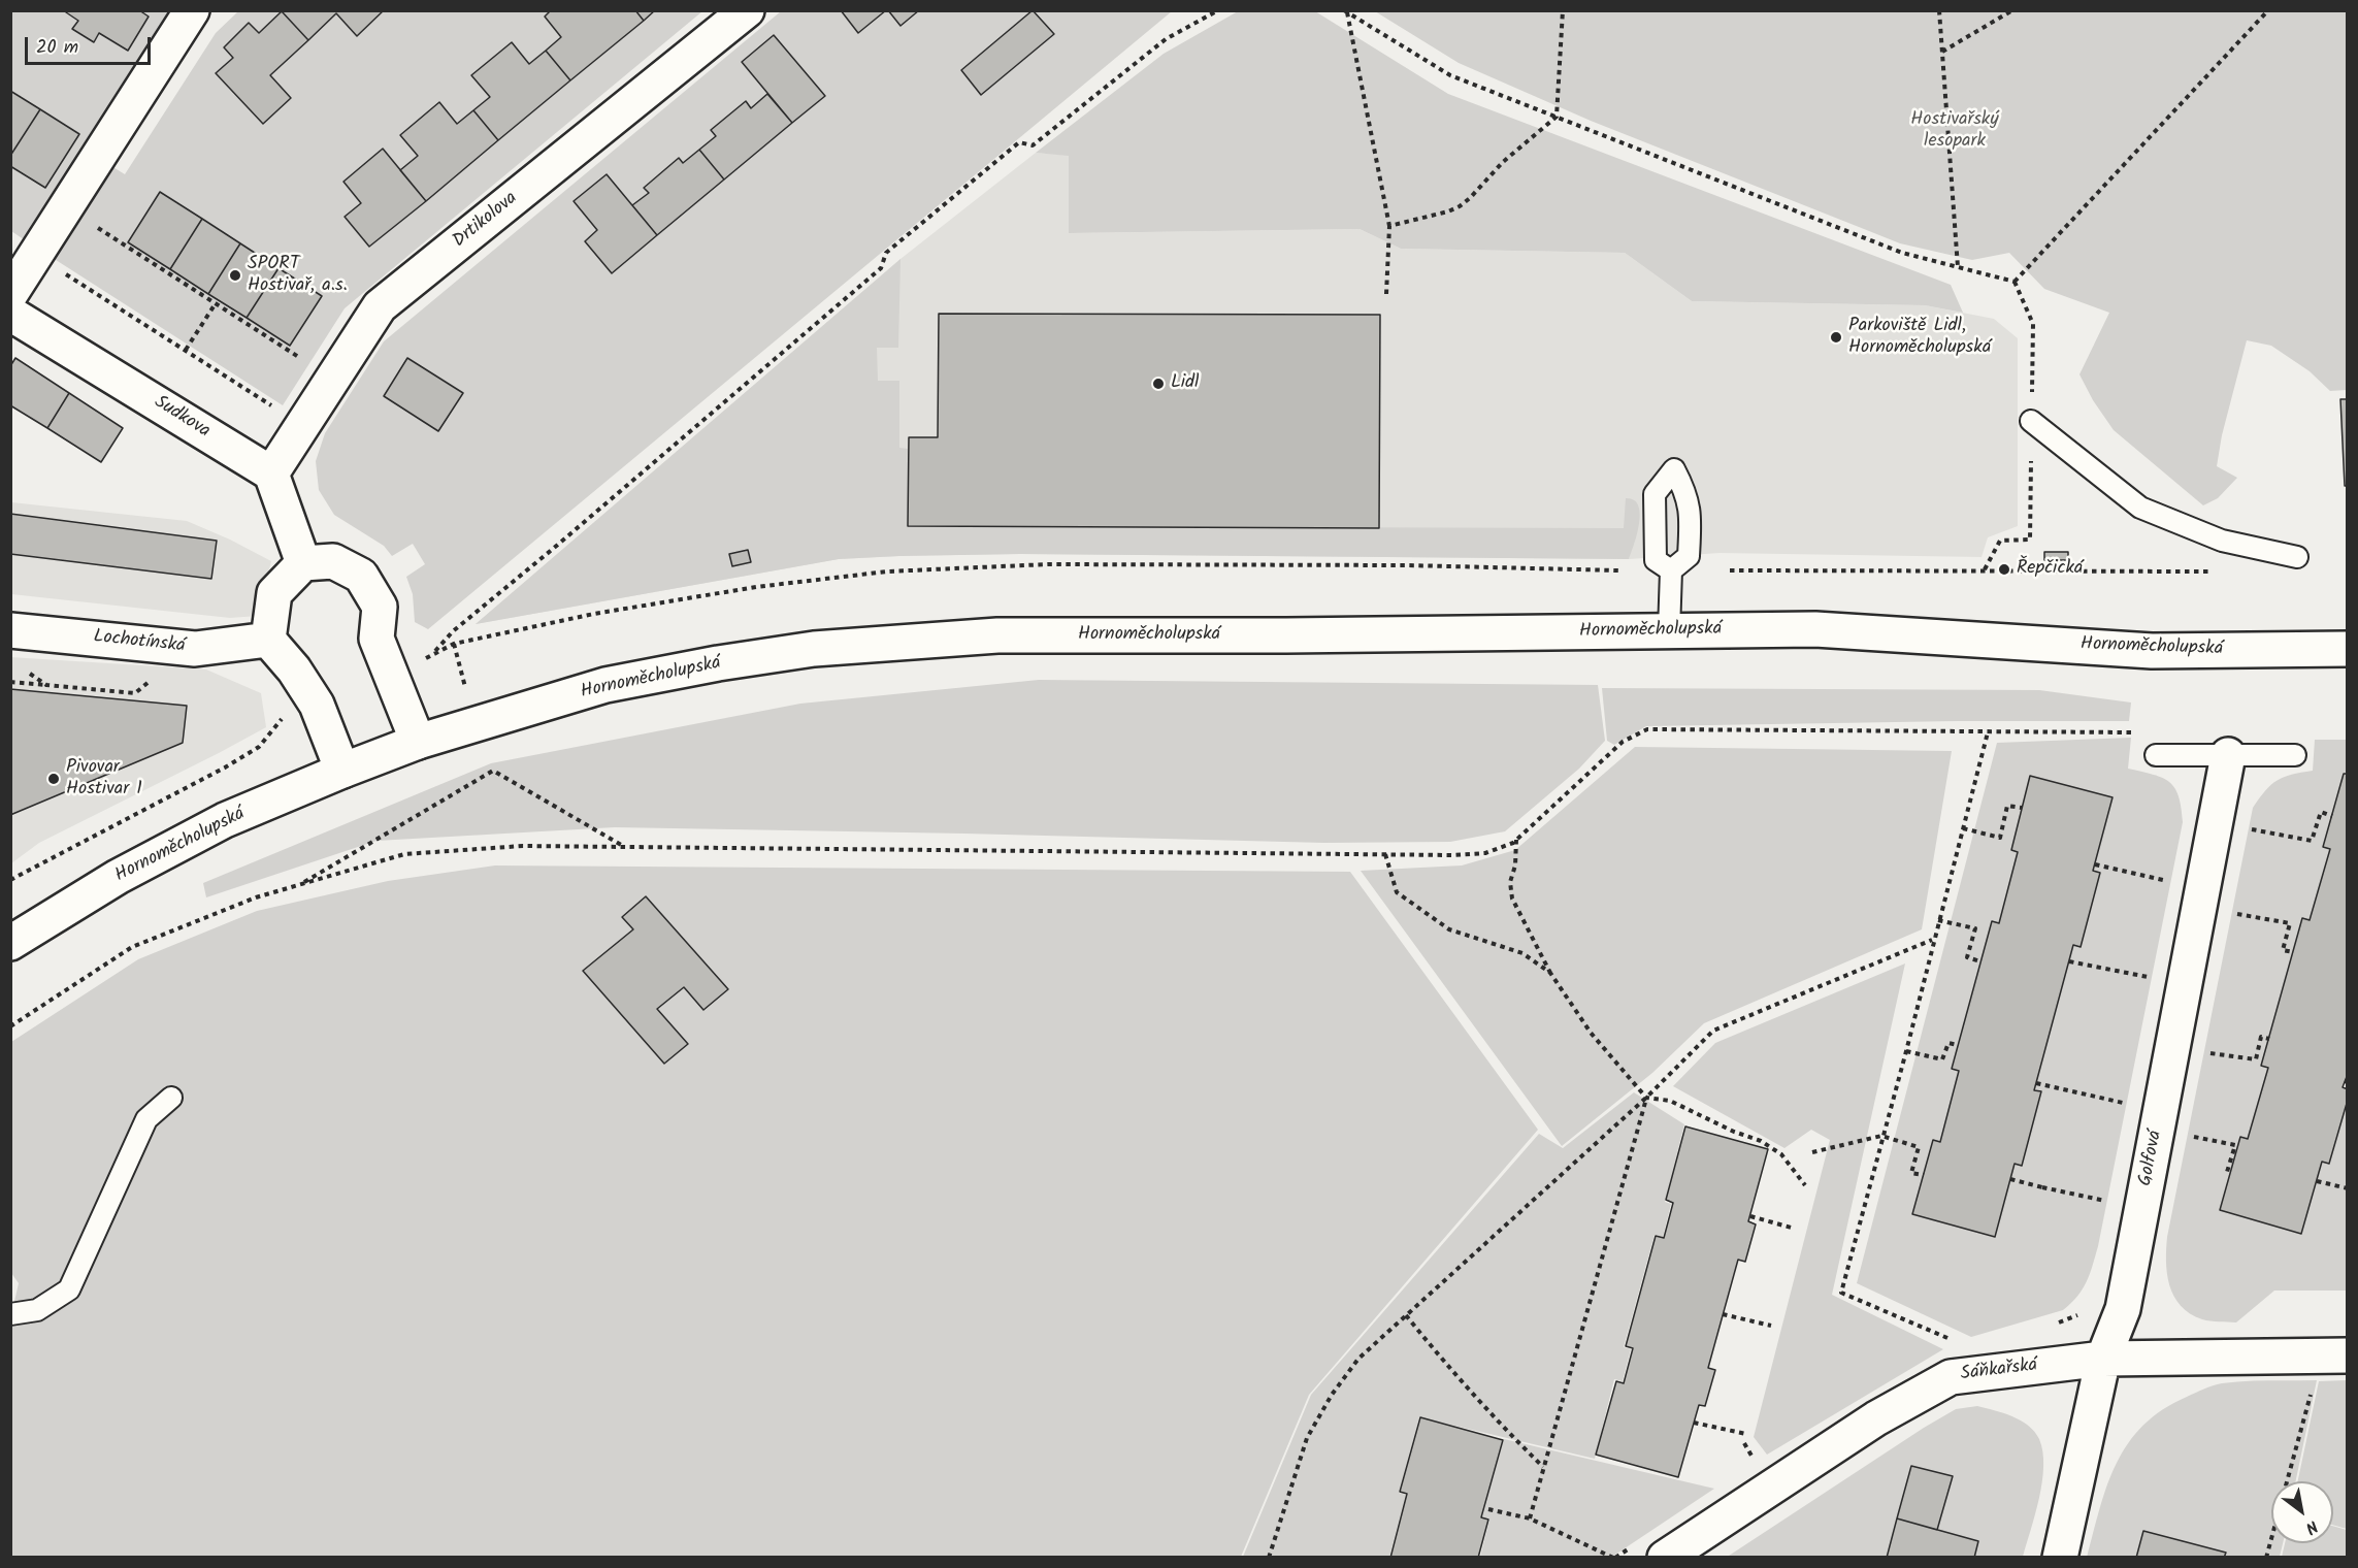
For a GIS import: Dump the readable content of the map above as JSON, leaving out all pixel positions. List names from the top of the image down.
{
  "streets": {
    "street": [
      "Drtikolova",
      "Sudkova",
      "Hornoměcholupská",
      "Lochotínská",
      "Golfová",
      "Sáňkařská"
    ]
  },
  "crossings": [
    ["Drtikolova", "Sudkova"],
    ["Golfová", "Sáňkařská"]
  ],
  "parks": ["Hostivařský lesopark"],
  "places": [
    "SPORT Hostivař, a.s.",
    "Parkoviště Lidl, Hornoměcholupská",
    "Lidl",
    "Řepčická",
    "Pivovar Hostivar 1"
  ],
  "scale_bar": "20 m",
  "north": "bottom right"
}
